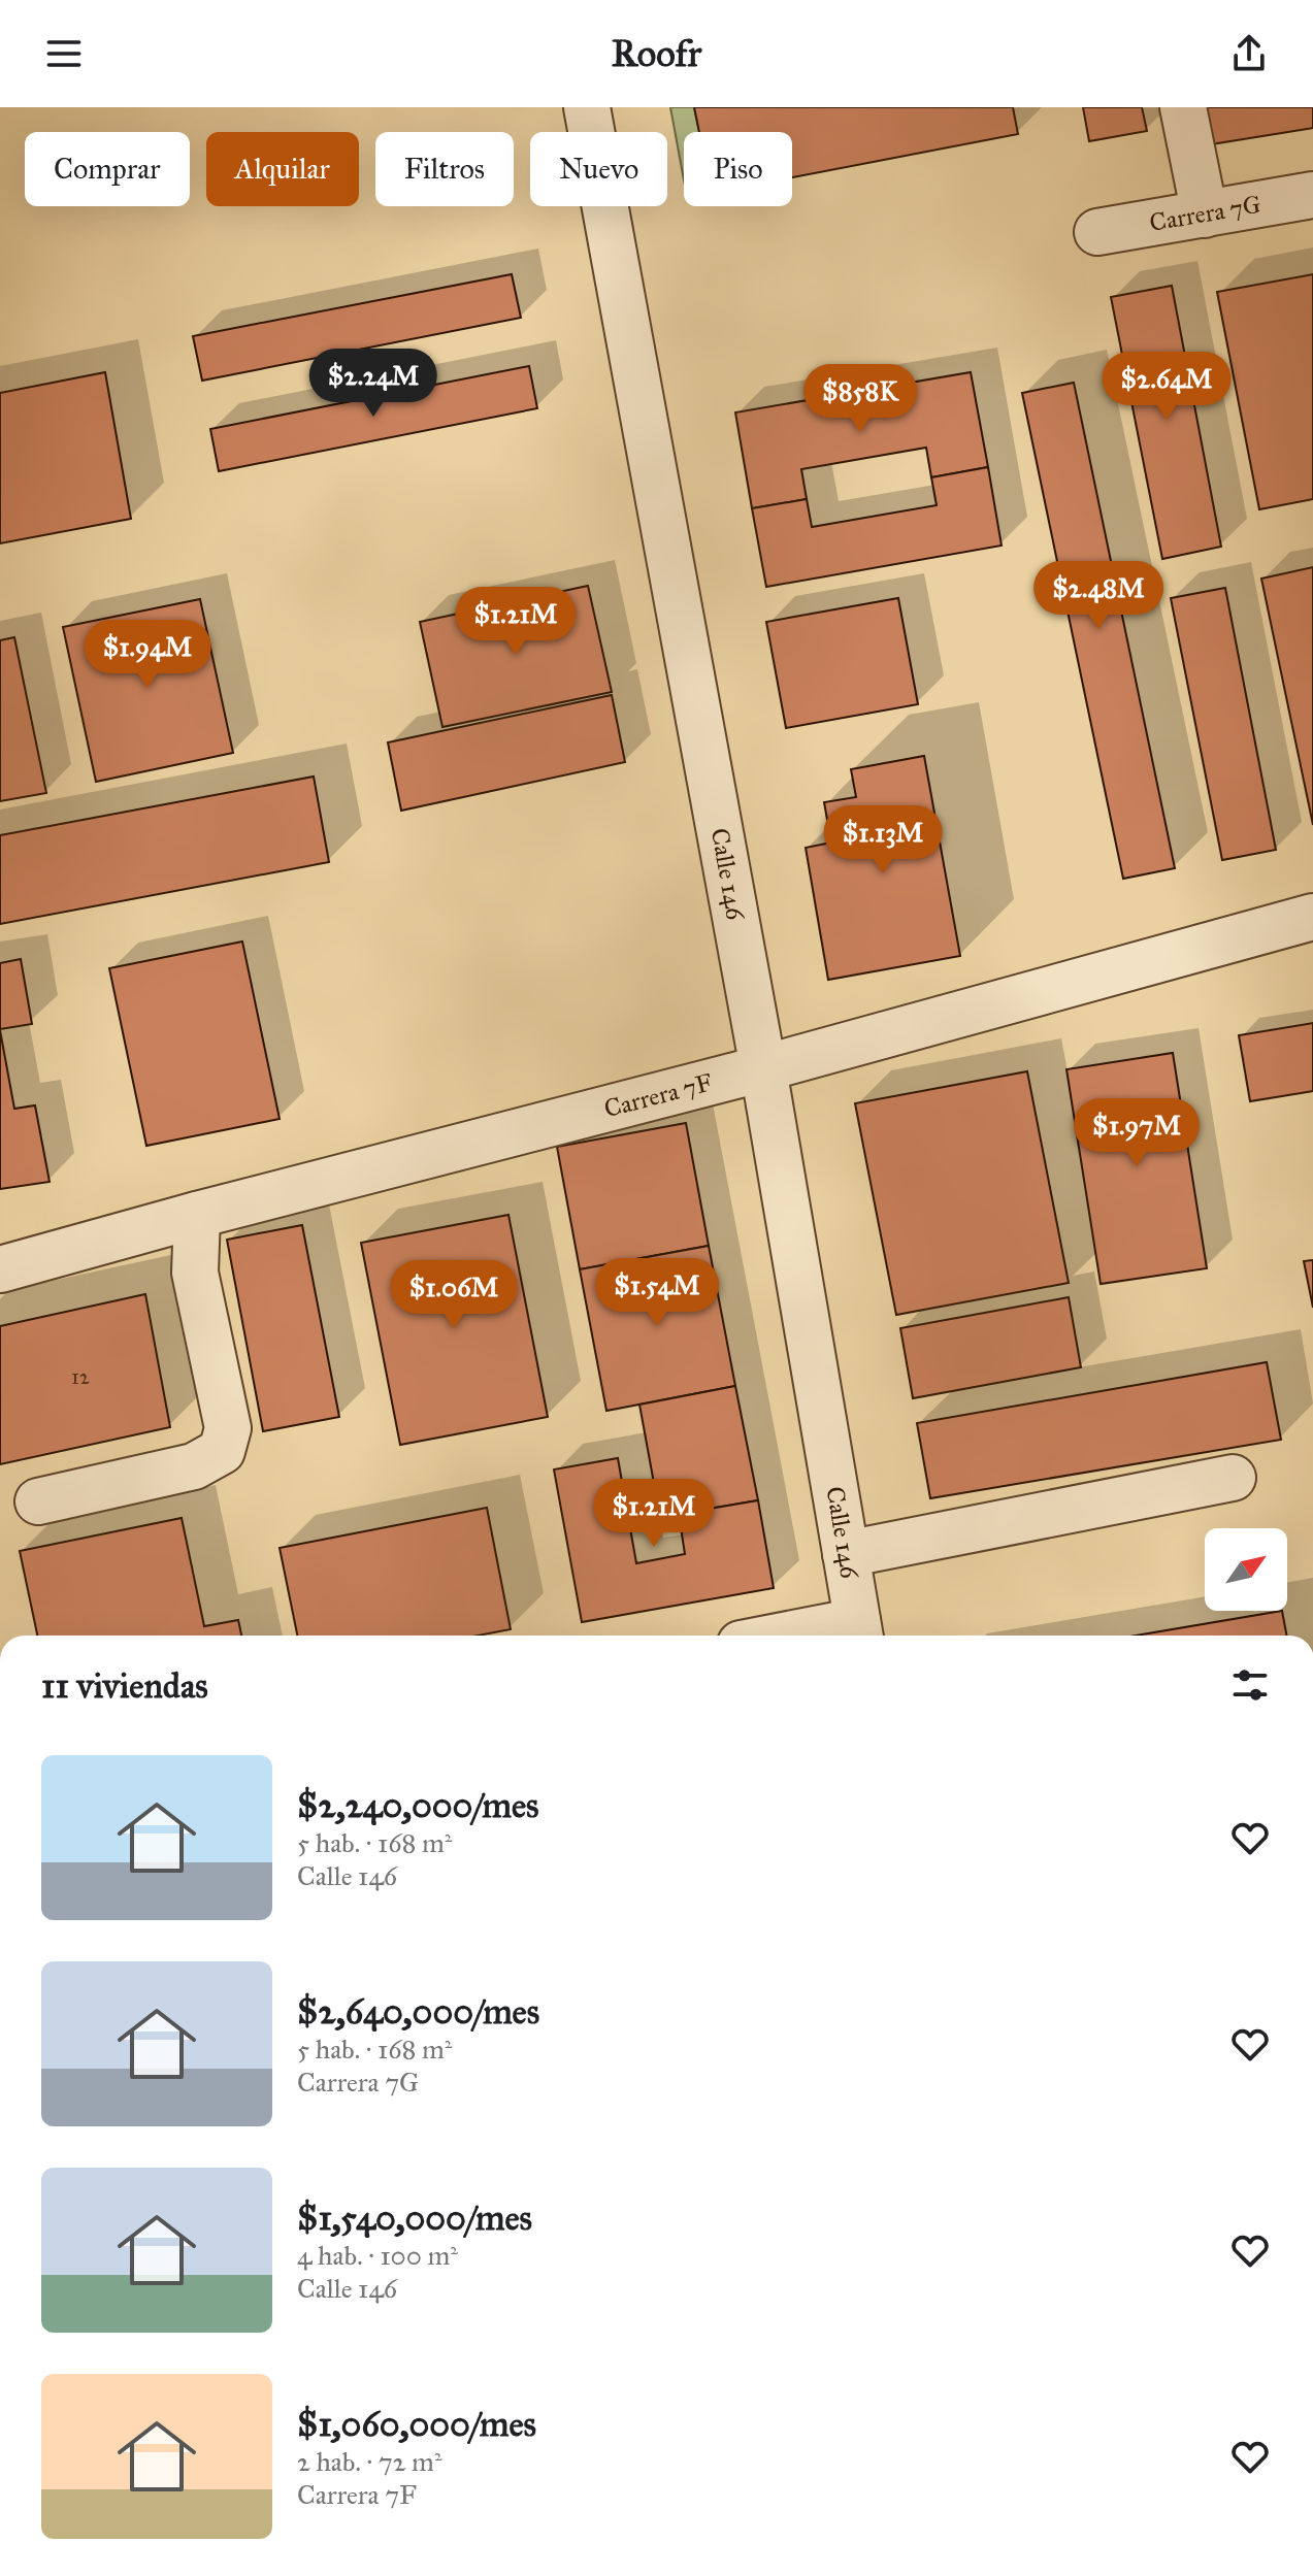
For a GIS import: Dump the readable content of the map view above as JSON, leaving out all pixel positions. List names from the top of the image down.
{
  "streets": {
    "street": ["Carrera 7G", "Calle 146", "Carrera 7F"]
  },
  "crossings": [
    ["Calle 146", "Carrera 7F"]
  ],
  "house_numbers": ["12"],
  "north": "top right",
  "page": {
    "header": "Roofr",
    "chip": [
      "Comprar",
      "Alquilar",
      "Filtros",
      "Nuevo",
      "Piso"
    ],
    "price": [
      "$2.24M",
      "$2.64M",
      "$858K",
      "$2.48M",
      "$1.21M",
      "$1.94M",
      "$1.13M",
      "$1.97M",
      "$1.54M",
      "$1.06M",
      "$1.21M"
    ],
    "heading": "11 viviendas",
    "list": [
      {
        "name": "$2,240,000/mes",
        "note": "5 hab. · 168 m² · Calle 146"
      },
      {
        "name": "$2,640,000/mes",
        "note": "5 hab. · 168 m² · Carrera 7G"
      },
      {
        "name": "$1,540,000/mes",
        "note": "4 hab. · 100 m² · Calle 146"
      },
      {
        "name": "$1,060,000/mes",
        "note": "2 hab. · 72 m² · Carrera 7F"
      }
    ]
  }
}
